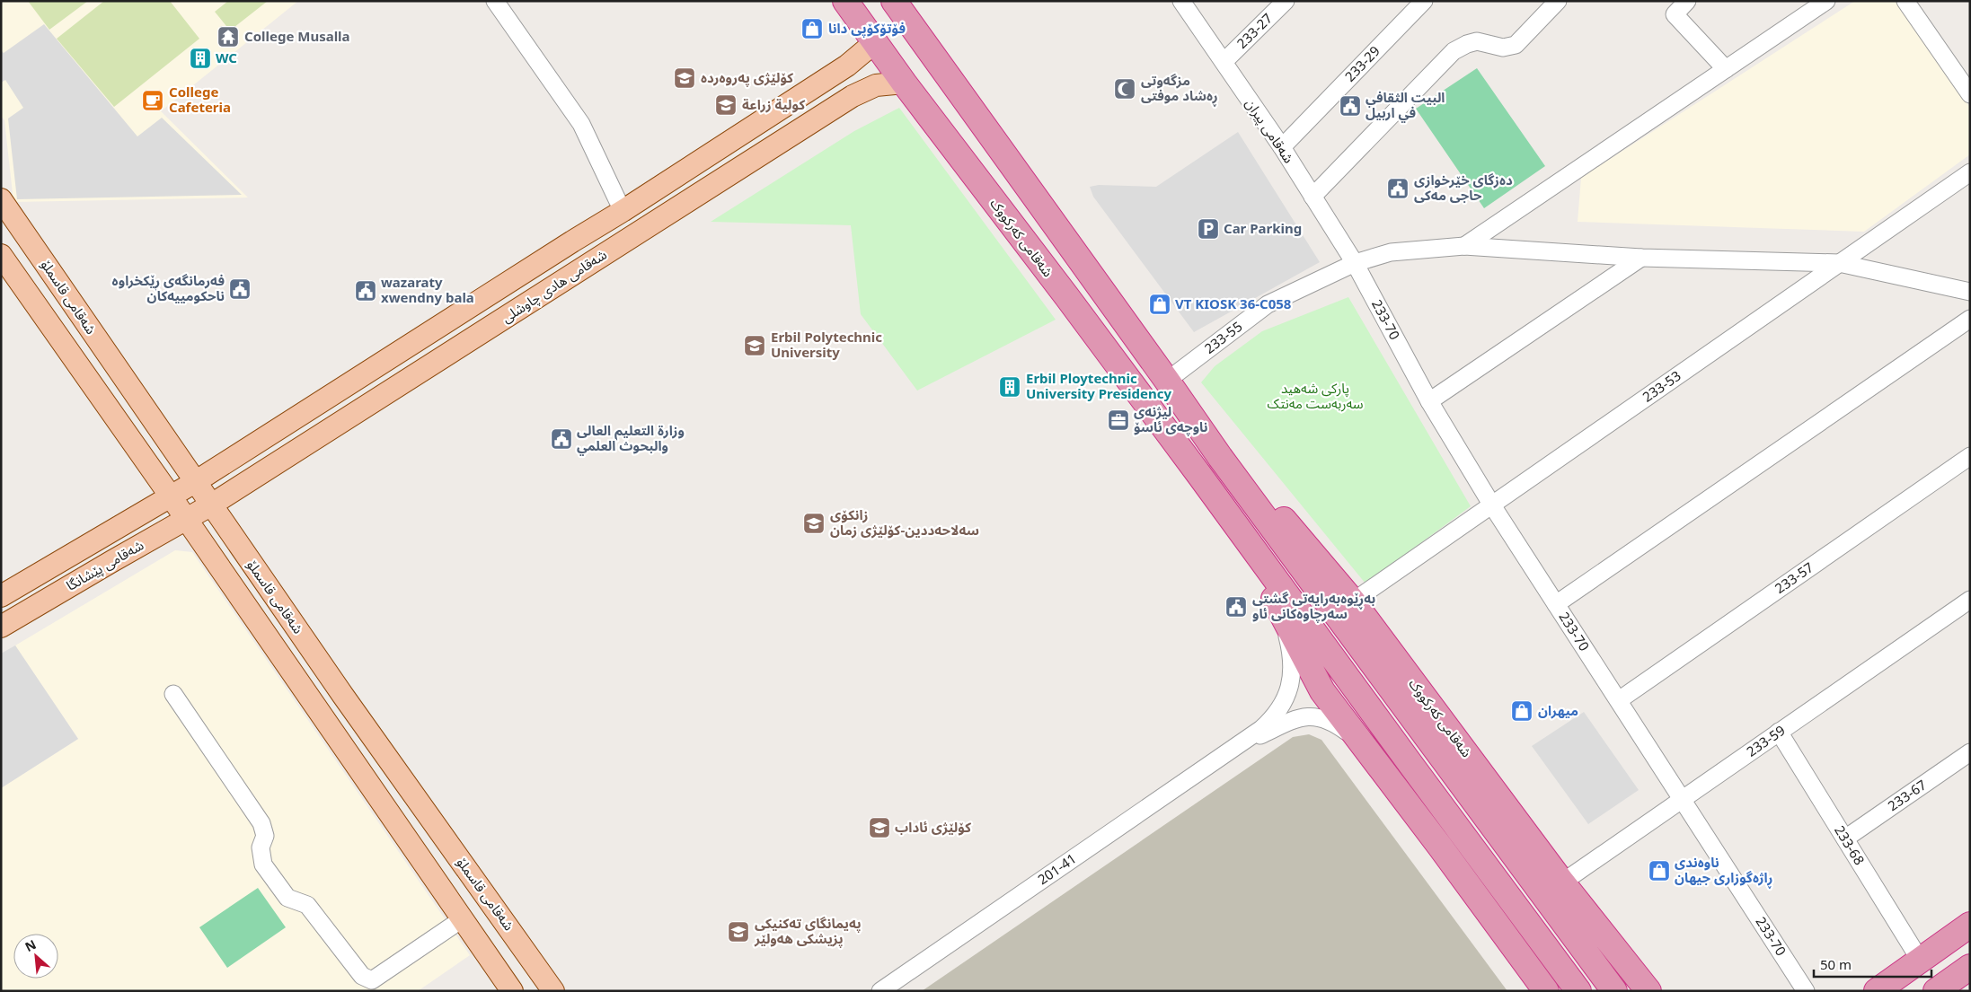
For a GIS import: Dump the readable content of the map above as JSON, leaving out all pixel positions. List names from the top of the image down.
{
  "streets": {
    "highway": ["شەقامی کەرکووک"],
    "main road": ["شەقامی هادی چاوشلی", "شەقامی قاسملۆ", "شەقامی پێشانگا"],
    "street": [
      "233-27",
      "233-29",
      "شەقامی پیران",
      "233-70",
      "233-55",
      "233-53",
      "233-57",
      "233-59",
      "233-67",
      "233-68",
      "201-41"
    ]
  },
  "crossings": [
    ["233-27", "شەقامی پیران"],
    ["233-29", "شەقامی پیران"],
    ["شەقامی پیران", "233-70"],
    ["شەقامی پیران", "233-55"],
    ["شەقامی کەرکووک", "شەقامی هادی چاوشلی"],
    ["شەقامی کەرکووک", "233-55"],
    ["شەقامی کەرکووک", "233-53"],
    ["شەقامی کەرکووک", "233-59"],
    ["شەقامی کەرکووک", "201-41"],
    ["شەقامی هادی چاوشلی", "شەقامی قاسملۆ"],
    ["شەقامی هادی چاوشلی", "شەقامی پێشانگا"],
    ["شەقامی قاسملۆ", "شەقامی پێشانگا"],
    ["233-70", "233-55"],
    ["233-70", "233-53"],
    ["233-70", "233-57"],
    ["233-70", "233-59"],
    ["233-55", "233-53"],
    ["233-59", "233-68"],
    ["233-67", "233-68"]
  ],
  "parks": ["پارکی شەهید سەربەست مەنتک"],
  "places": {
    "shop": [
      "فۆتۆکۆپی دانا",
      "VT KIOSK 36-C058",
      "میهران",
      "ناوەندی ڕاژەگوزاری جیهان"
    ],
    "temple": ["College Musalla"],
    "building": ["WC", "Erbil Ploytechnic University Presidency"],
    "school or university": [
      "کۆلێژی پەروەردە",
      "كولية زراعة",
      "Erbil Polytechnic University",
      "زانکۆی سەلاحەددین-کۆلێژی زمان",
      "کۆلێژی ئاداب",
      "پەیمانگای تەکنیکی پزیشکی هەولێر"
    ],
    "mosque": ["مزگەوتی ڕەشاد موفتی"],
    "cafe": ["College Cafeteria"],
    "public building": [
      "البيت الثقافي في اربيل",
      "دەزگای خێرخوازی حاجی مەکی",
      "فەرمانگەی ڕێکخراوە ناحکومییەکان",
      "wazaraty xwendny bala",
      "وزارة التعليم العالى والبحوث العلمي",
      "بەڕێوەبەرایەتی گشتی سەرچاوەکانی ئاو"
    ],
    "parking": ["Car Parking"],
    "office": ["لیژنەی ناوچەی ئاسۆ"]
  },
  "scale_bar": "50 m",
  "north": "top left"
}
